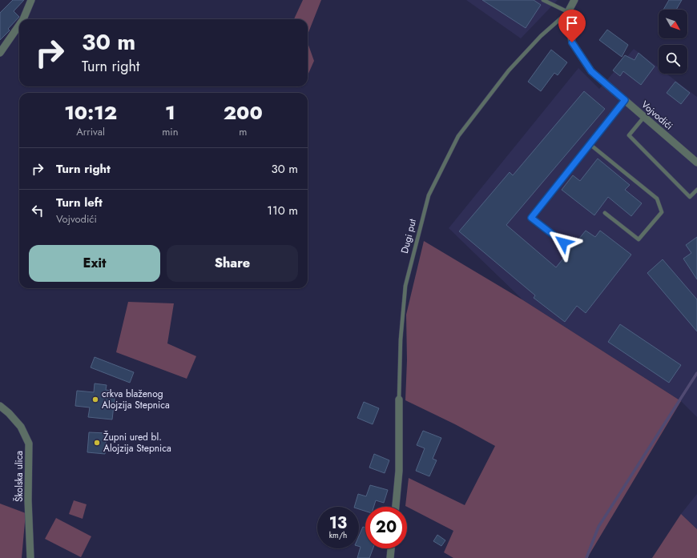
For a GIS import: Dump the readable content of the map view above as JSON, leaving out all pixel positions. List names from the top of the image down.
{
  "streets": {
    "street": ["Vojvodići", "Dugi put", "Školska ulica"]
  },
  "crossings": [
    ["Vojvodići", "Dugi put"]
  ],
  "places": ["crkva blaženog Alojzija Stepnica", "Župni ured bl. Alojzija Stepnica"],
  "north": "bottom right",
  "page": {
    "turn": ["30 m", "Turn right"],
    "eta": [
      "10:12",
      "Arrival",
      "1",
      "min",
      "200",
      "m"
    ],
    "list": [
      {
        "name": "Turn right",
        "value": "30 m"
      },
      {
        "name": "Turn left",
        "note": "Vojvodići",
        "value": "110 m"
      }
    ],
    "buttons": ["Exit", "Share"],
    "speed": "13 km/h",
    "limit": "20"
  }
}
